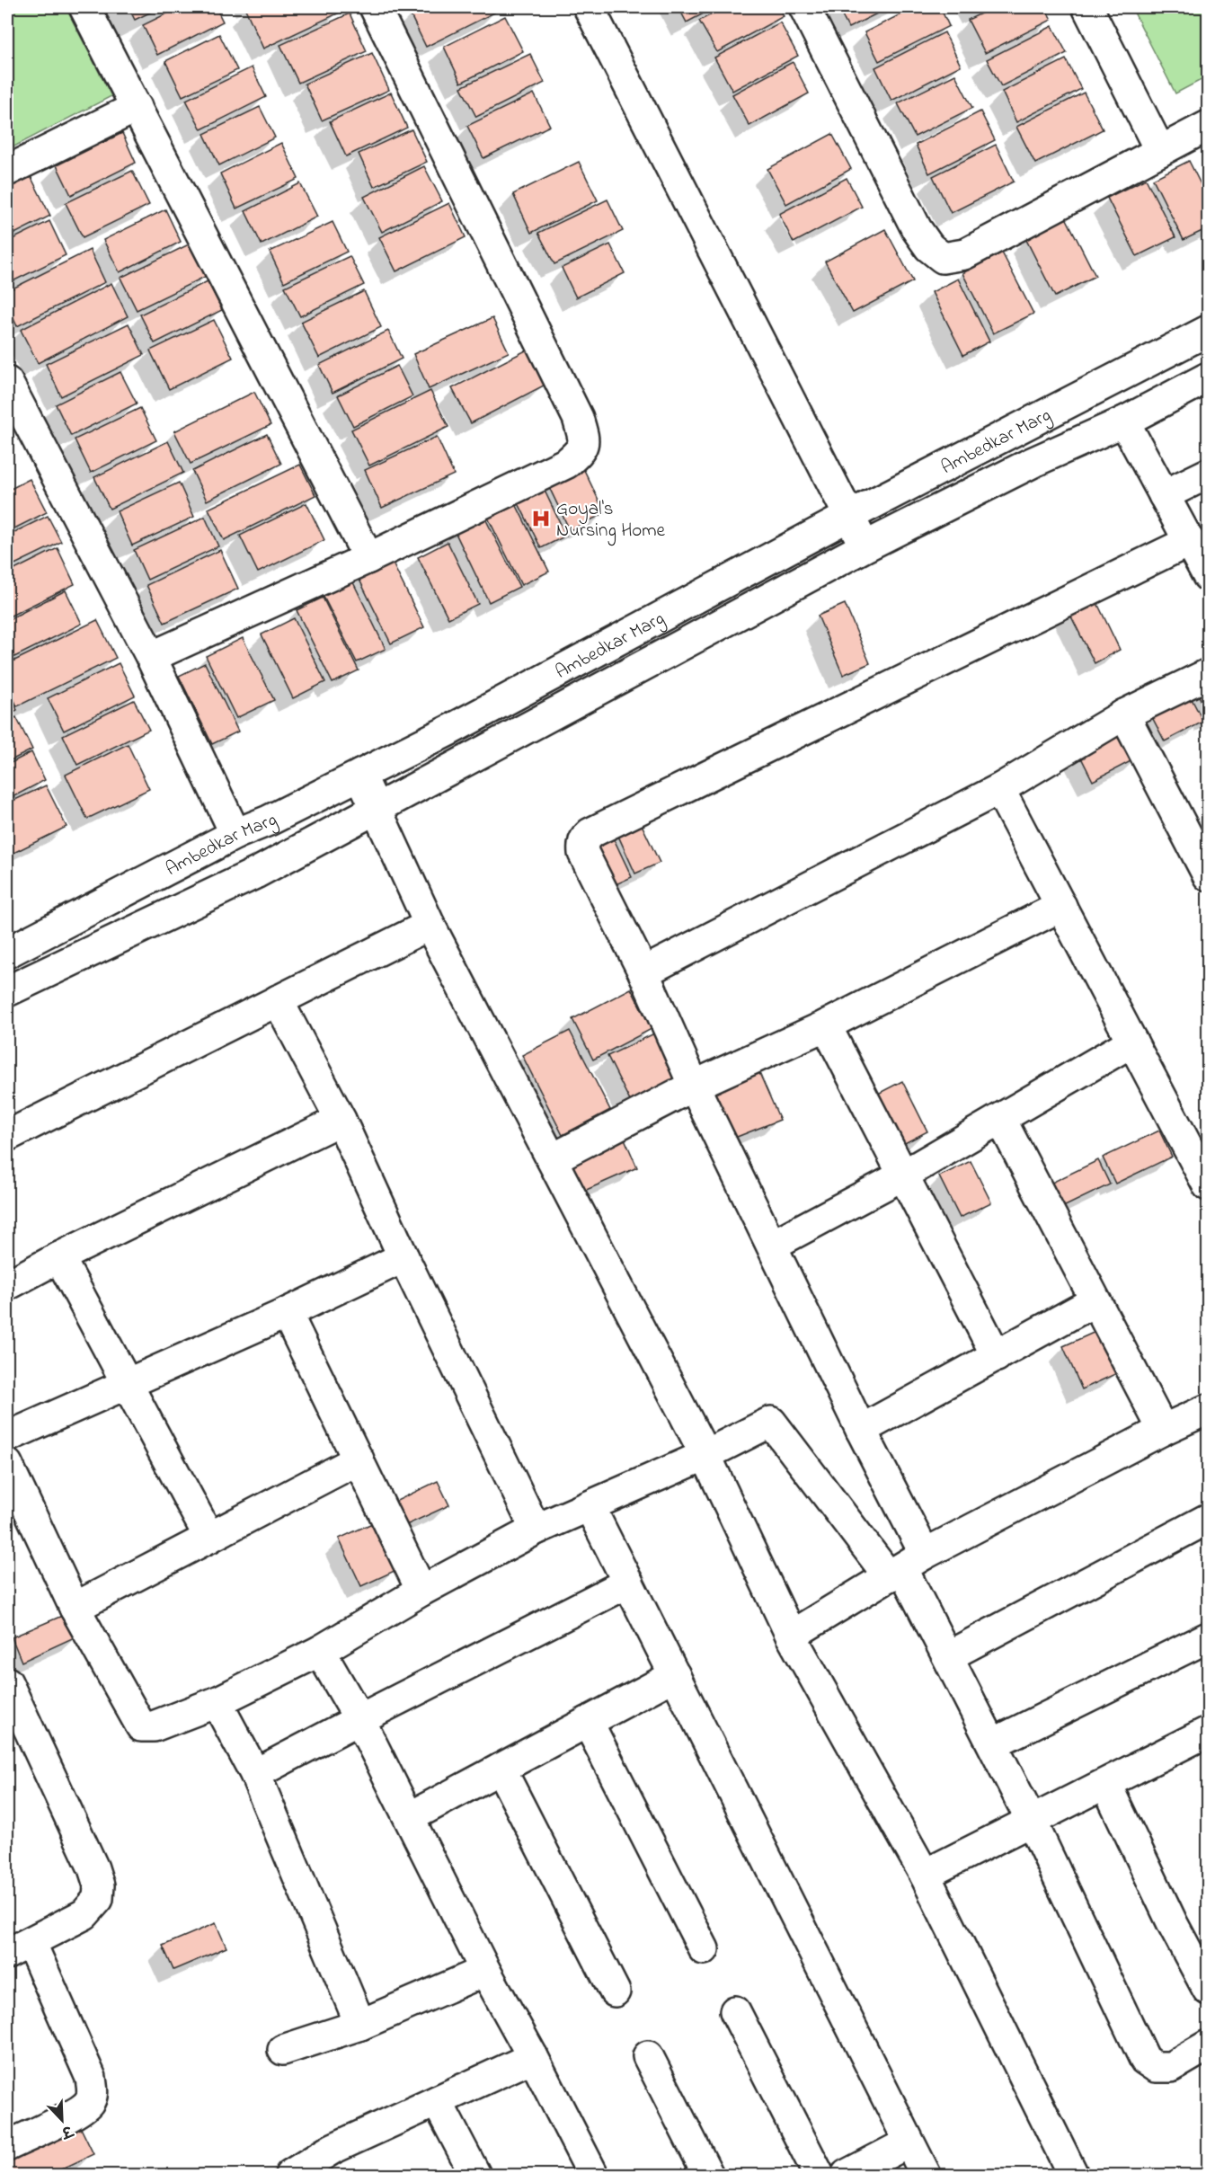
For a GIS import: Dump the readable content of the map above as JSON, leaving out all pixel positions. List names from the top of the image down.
{
  "streets": {
    "street": ["Ambedkar Marg"]
  },
  "places": {
    "hospital": ["Goyal's Nursing Home"]
  },
  "north": "bottom right"
}
